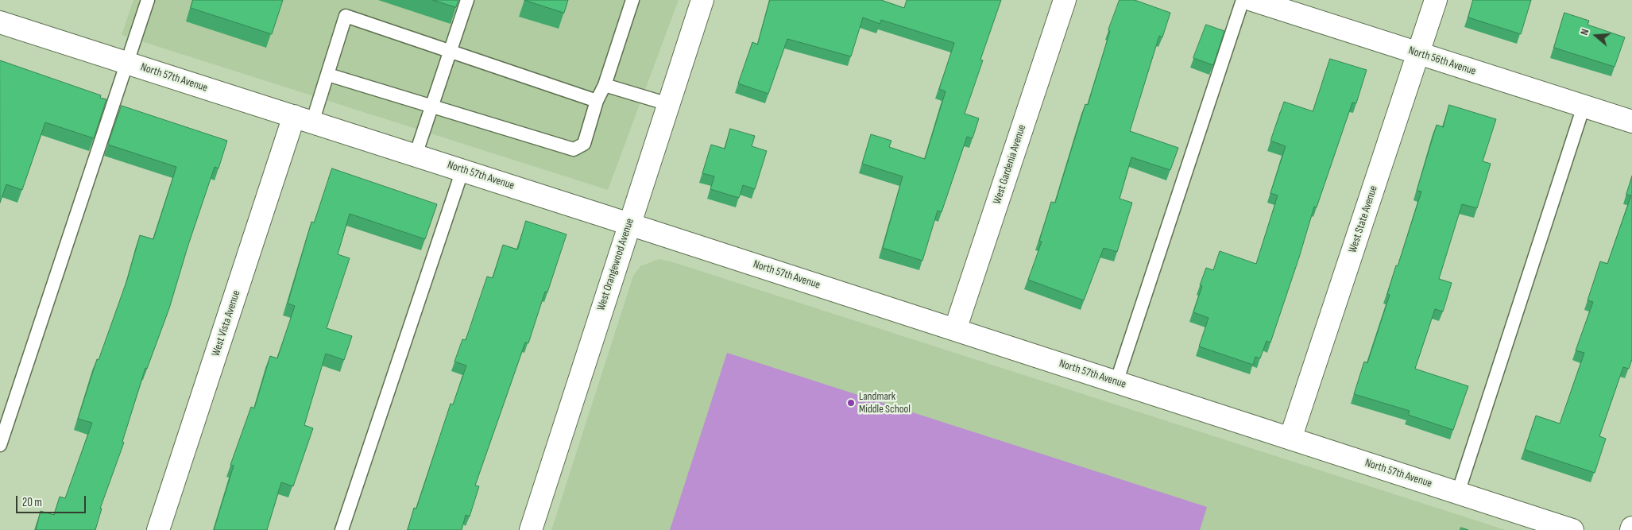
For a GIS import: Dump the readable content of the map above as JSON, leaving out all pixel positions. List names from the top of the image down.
{
  "streets": {
    "street": [
      "North 56th Avenue",
      "North 57th Avenue",
      "West Gardenia Avenue",
      "West State Avenue",
      "West Orangewood Avenue",
      "West Vista Avenue"
    ]
  },
  "crossings": [
    ["North 56th Avenue", "West State Avenue"],
    ["North 57th Avenue", "West Gardenia Avenue"],
    ["North 57th Avenue", "West State Avenue"],
    ["North 57th Avenue", "West Orangewood Avenue"],
    ["North 57th Avenue", "West Vista Avenue"]
  ],
  "places": ["Landmark Middle School"],
  "scale_bar": "20 m",
  "north": "left"
}
